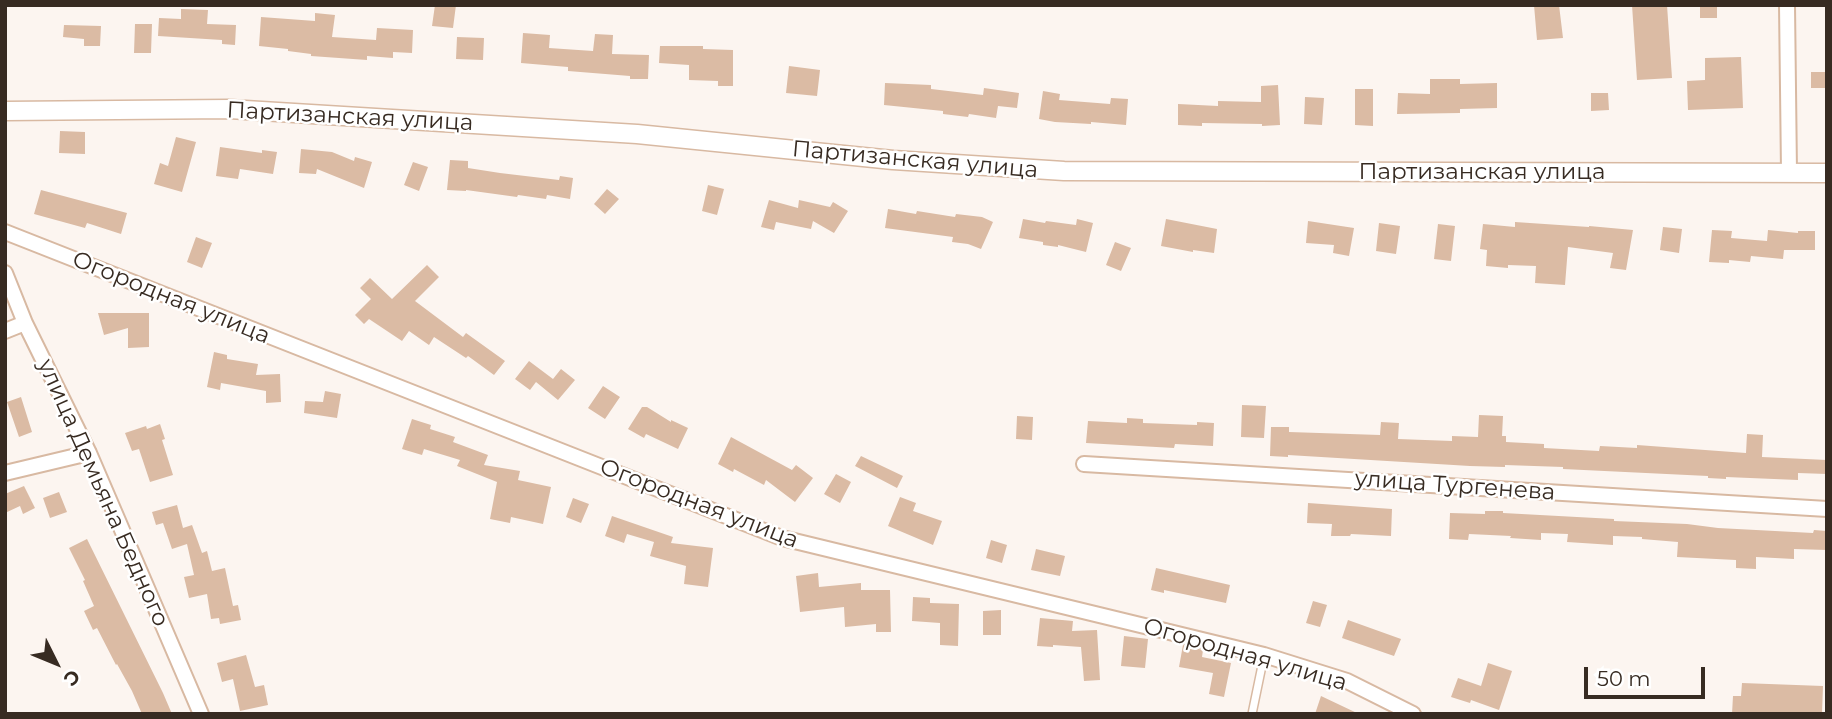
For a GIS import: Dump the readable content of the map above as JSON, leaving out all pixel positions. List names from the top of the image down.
{
  "streets": {
    "street": [
      "Партизанская улица",
      "Огородная улица",
      "улица Тургенева",
      "улица Демьяна Бедного"
    ]
  },
  "scale_bar": "50 m",
  "north": "bottom right"
}
